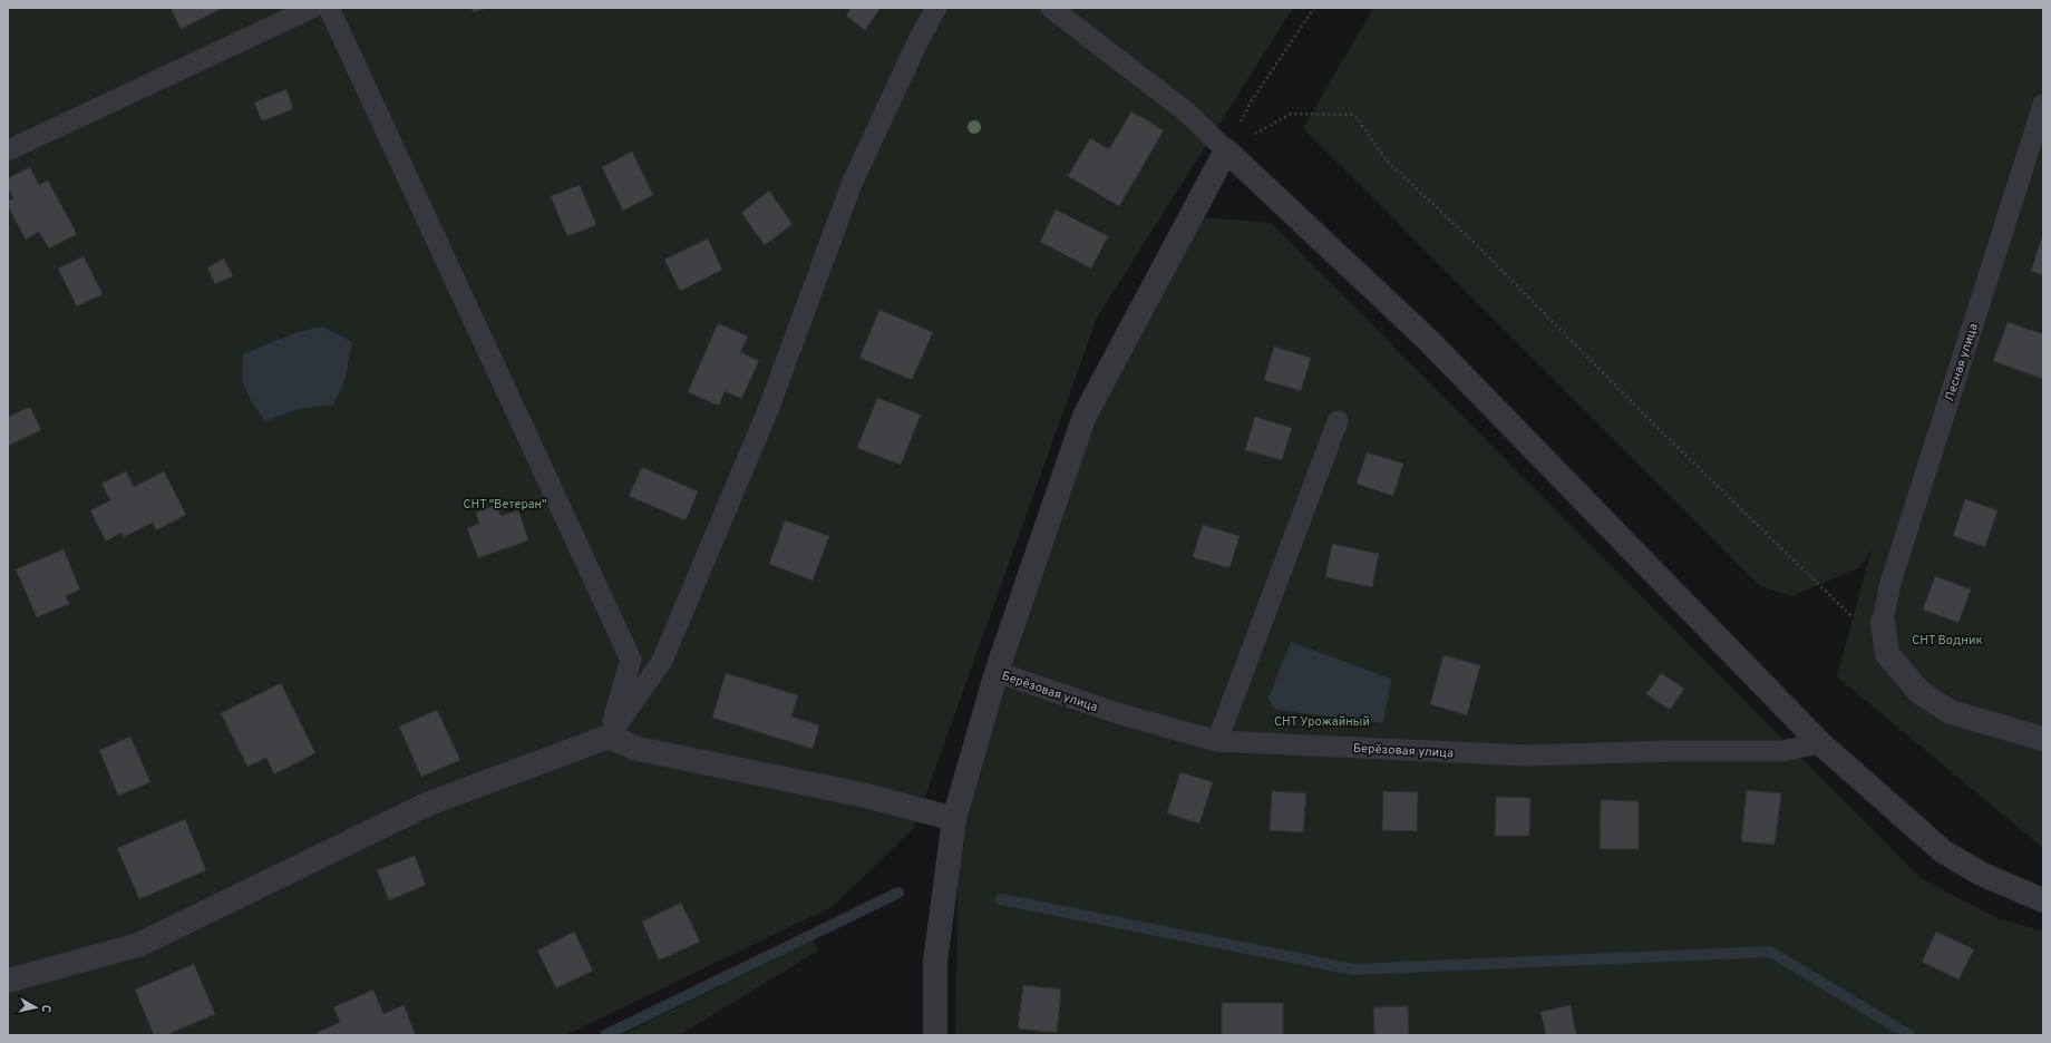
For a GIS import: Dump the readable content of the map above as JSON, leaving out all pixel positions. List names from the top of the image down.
{
  "streets": {
    "lane": ["Лесная улица", "Берёзовая улица"]
  },
  "parks": ["СНТ \"Ветеран\"", "СНТ Водник", "СНТ Урожайный"],
  "north": "right"
}
